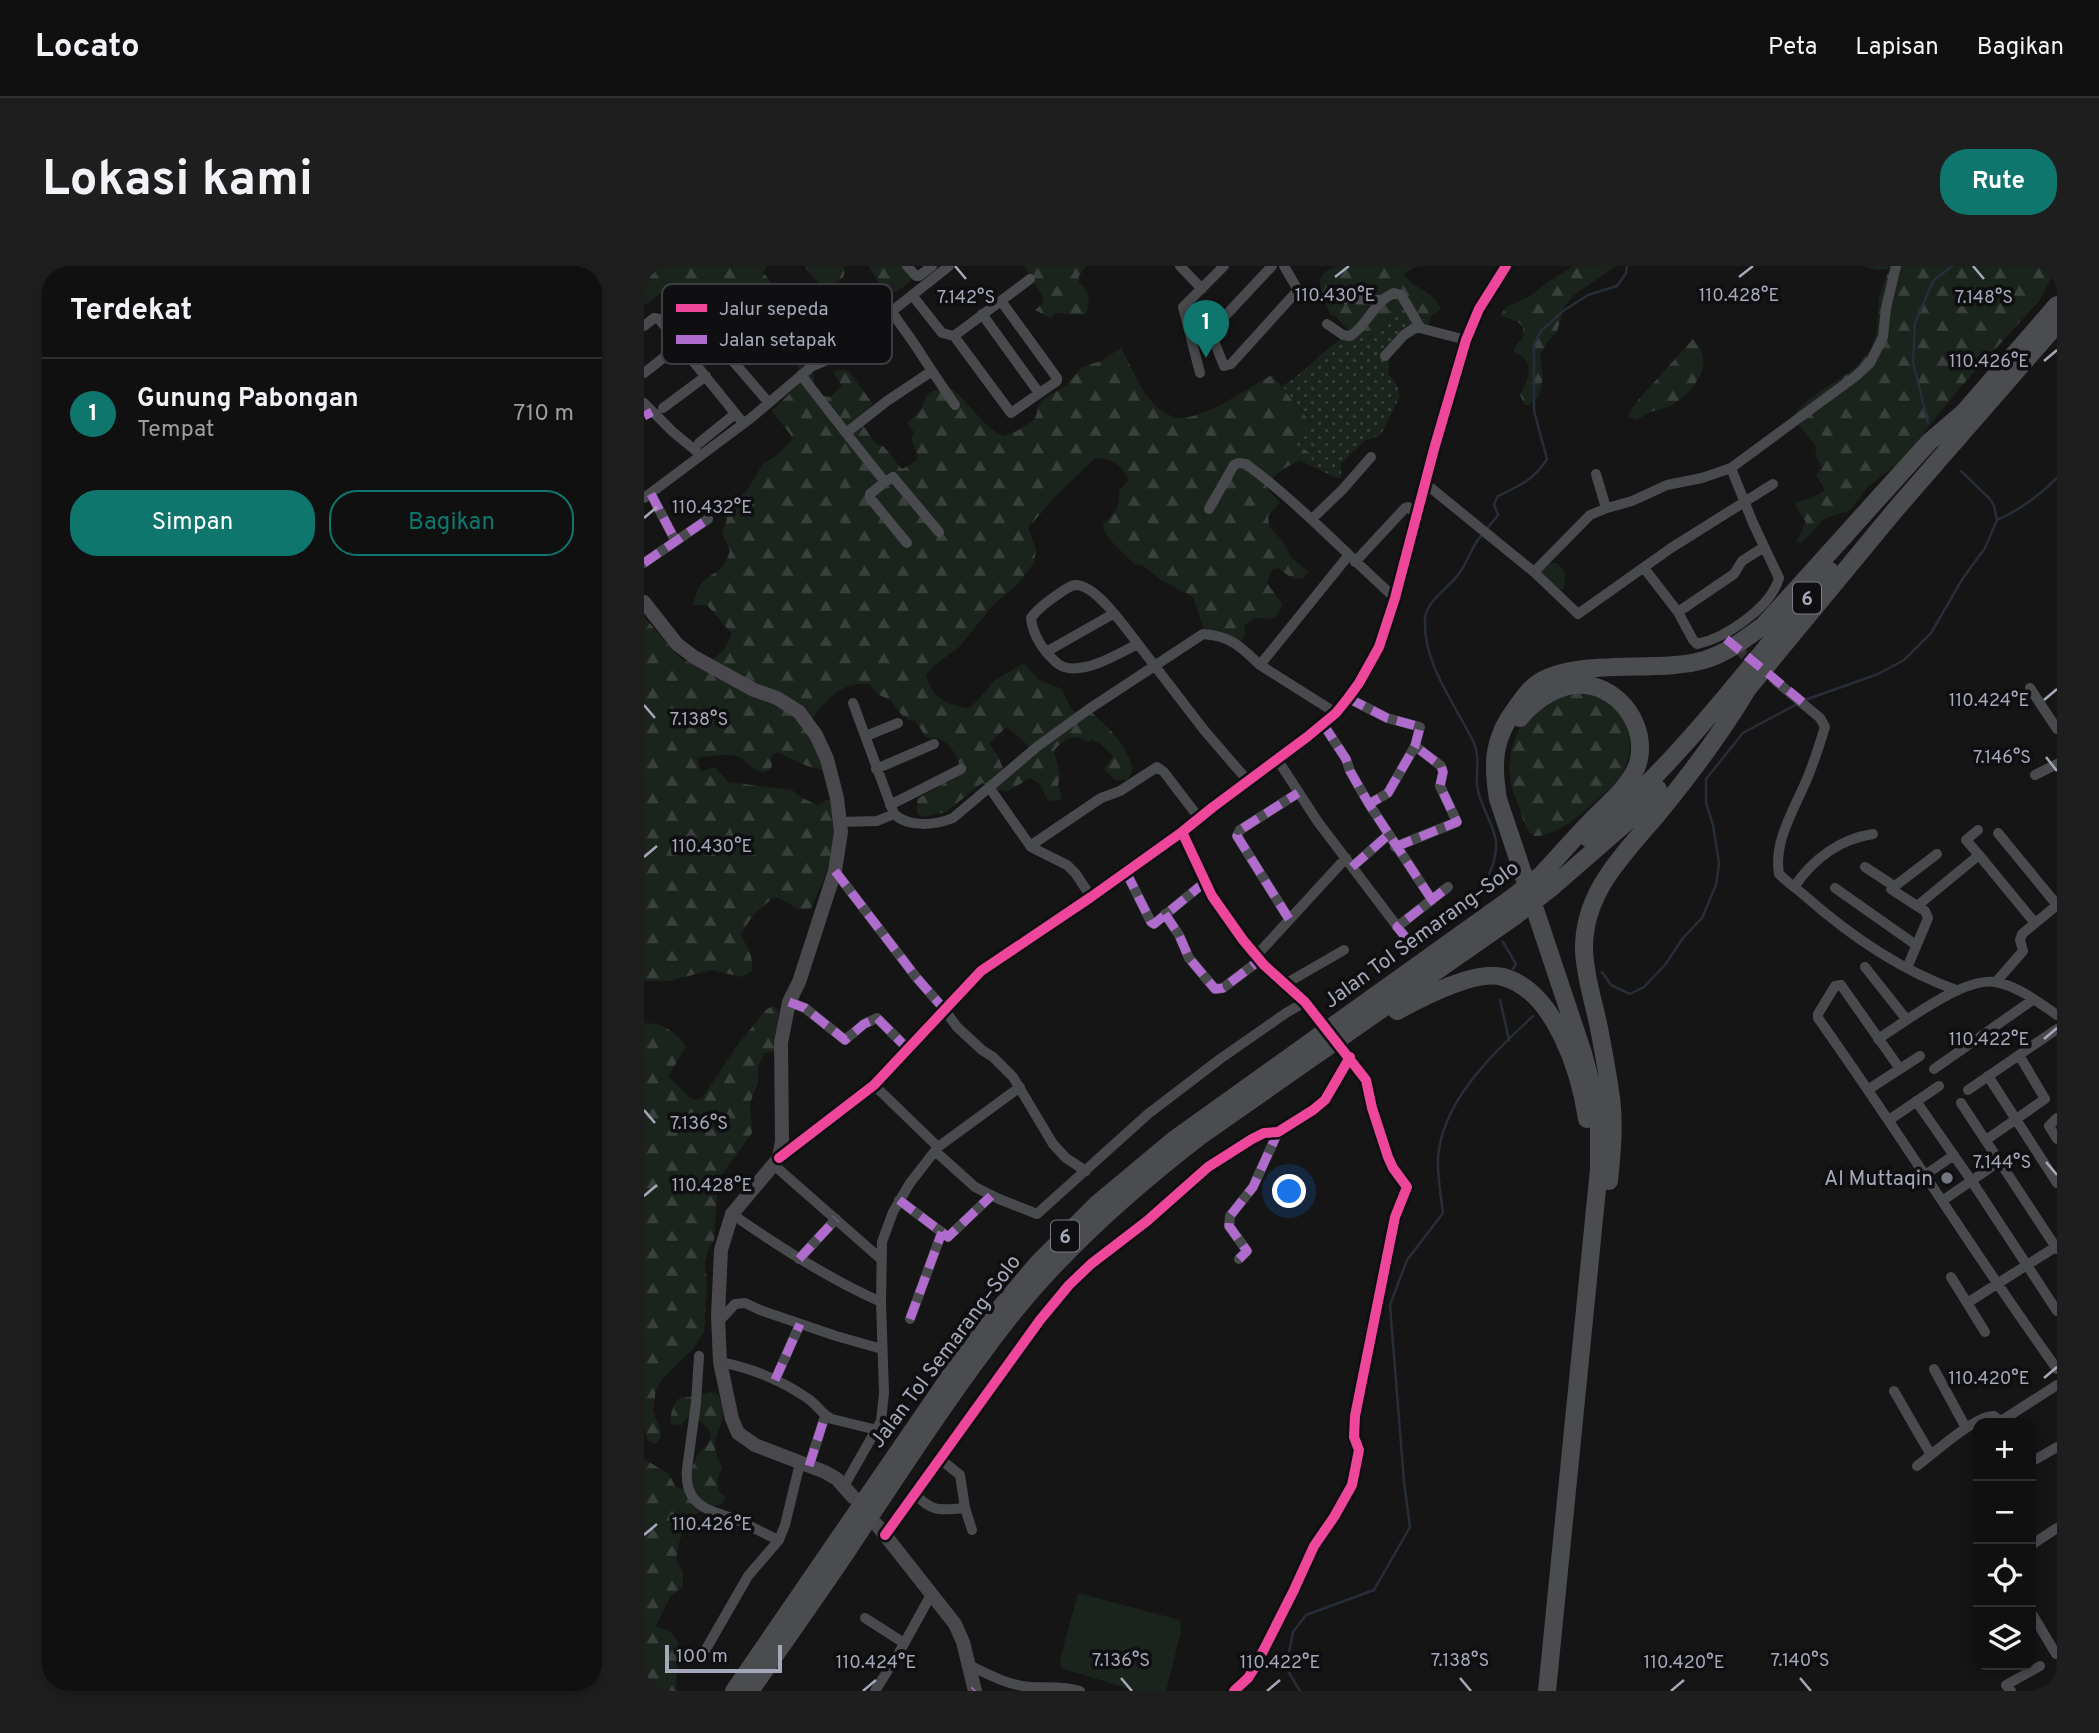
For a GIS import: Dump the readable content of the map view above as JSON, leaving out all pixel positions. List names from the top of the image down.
{
  "streets": {
    "highway": ["6", "Jalan Tol Semarang–Solo"]
  },
  "places": ["Al Muttaqin"],
  "legend": ["Jalur sepeda", "Jalan setapak"],
  "scale_bar": "100 m",
  "page": {
    "header": "Locato",
    "nav": ["Peta", "Lapisan", "Bagikan"],
    "buttons": [
      "Rute",
      ["Simpan", "Bagikan"]
    ],
    "title": "Lokasi kami",
    "heading": "Terdekat",
    "pins": "1",
    "list": [
      {
        "mark": "1",
        "name": "Gunung Pabongan",
        "note": "Tempat",
        "value": "710 m"
      }
    ],
    "map_buttons": ["+", "−"],
    "scale": "100 m"
  },
  "coordinates": [
    "110.430°E",
    "110.428°E",
    "7.142°S",
    "7.148°S",
    "110.426°E",
    "110.432°E",
    "110.424°E",
    "7.138°S",
    "7.146°S",
    "110.422°E",
    "7.136°S",
    "7.144°S",
    "110.420°E",
    "7.140°S"
  ]
}
